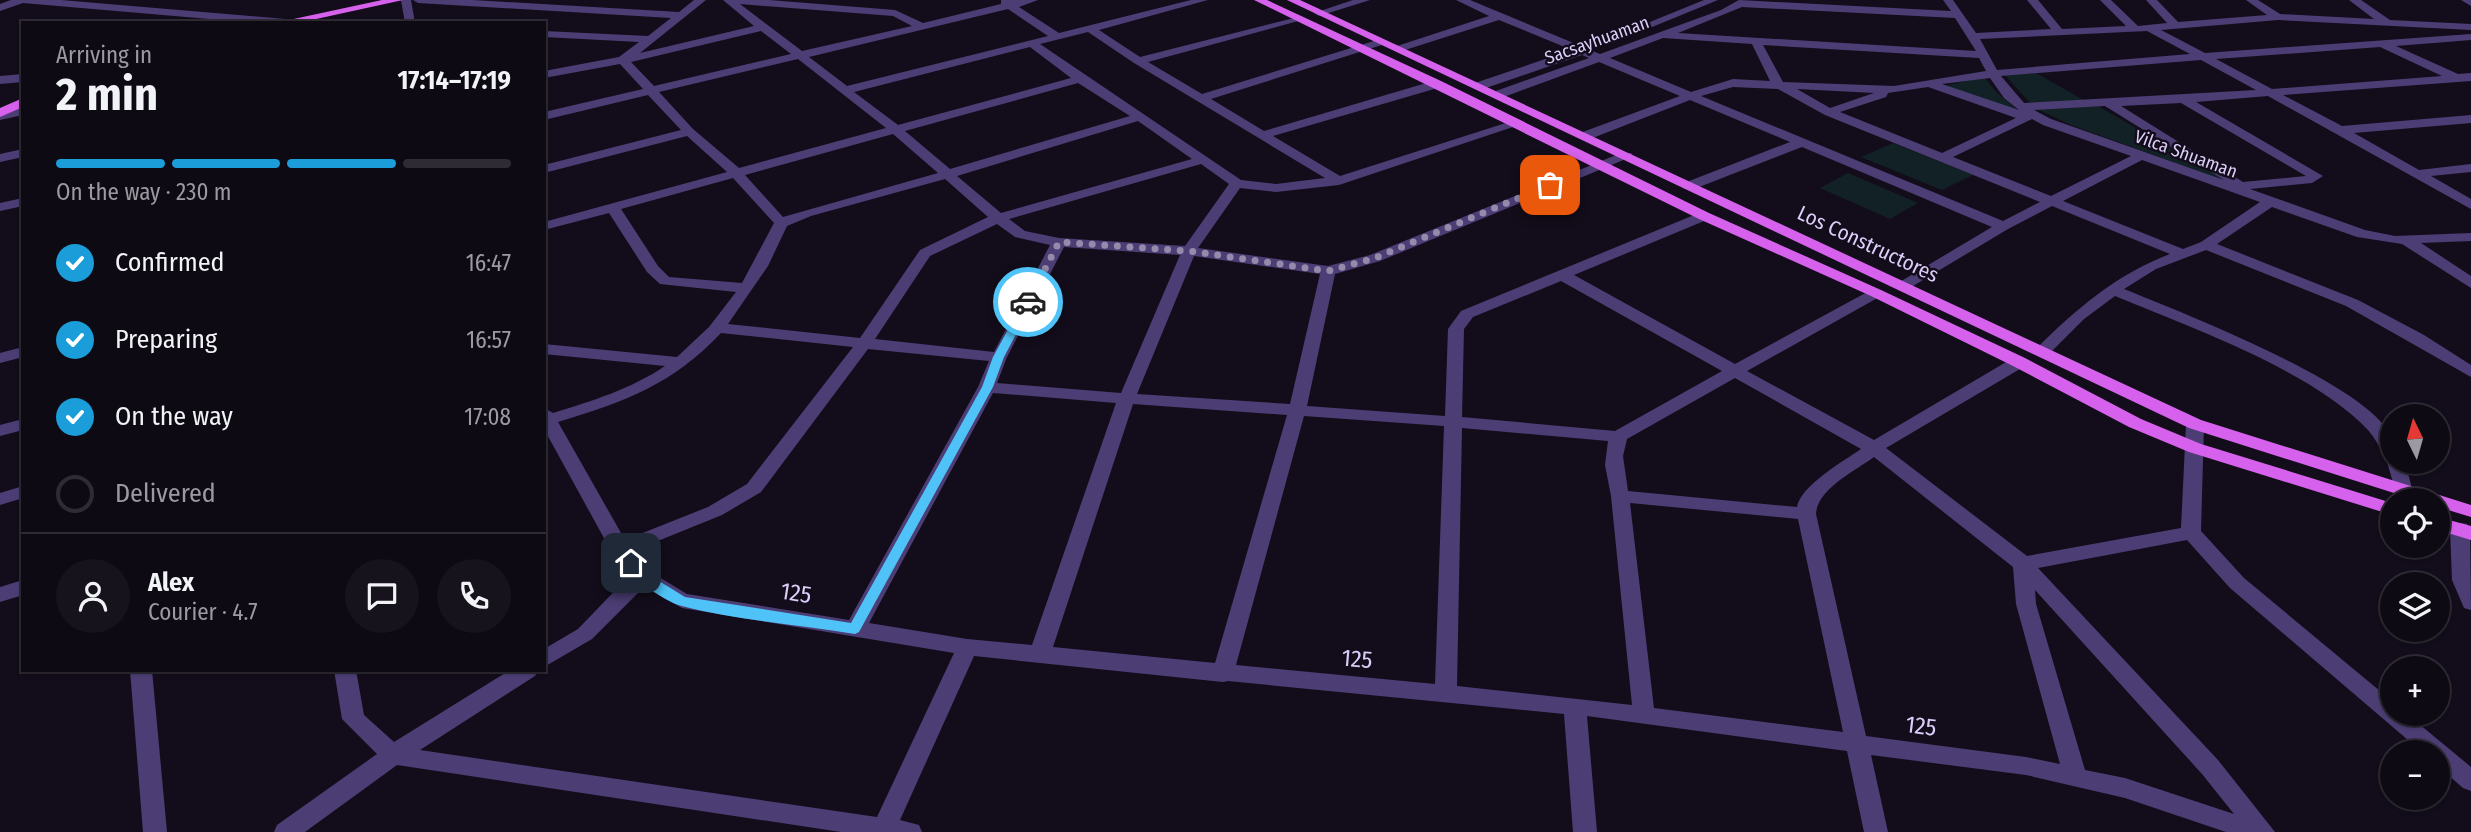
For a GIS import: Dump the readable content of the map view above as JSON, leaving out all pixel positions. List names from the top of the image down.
{
  "streets": {
    "main road": ["Los Constructores"],
    "street": ["Sacsayhuaman", "Vilca Shuaman", "125"]
  },
  "crossings": [
    ["Sacsayhuaman", "Los Constructores"]
  ],
  "north": "top",
  "page": {
    "heading": ["2 min", "Arriving in", "17:14–17:19"],
    "panel": ["Alex", "Courier · 4.7"],
    "bar": "On the way · 230 m",
    "list": [
      ["Confirmed", "16:47"],
      ["Preparing", "16:57"],
      ["On the way", "17:08"],
      "Delivered"
    ],
    "map_buttons": ["+", "−"]
  }
}
